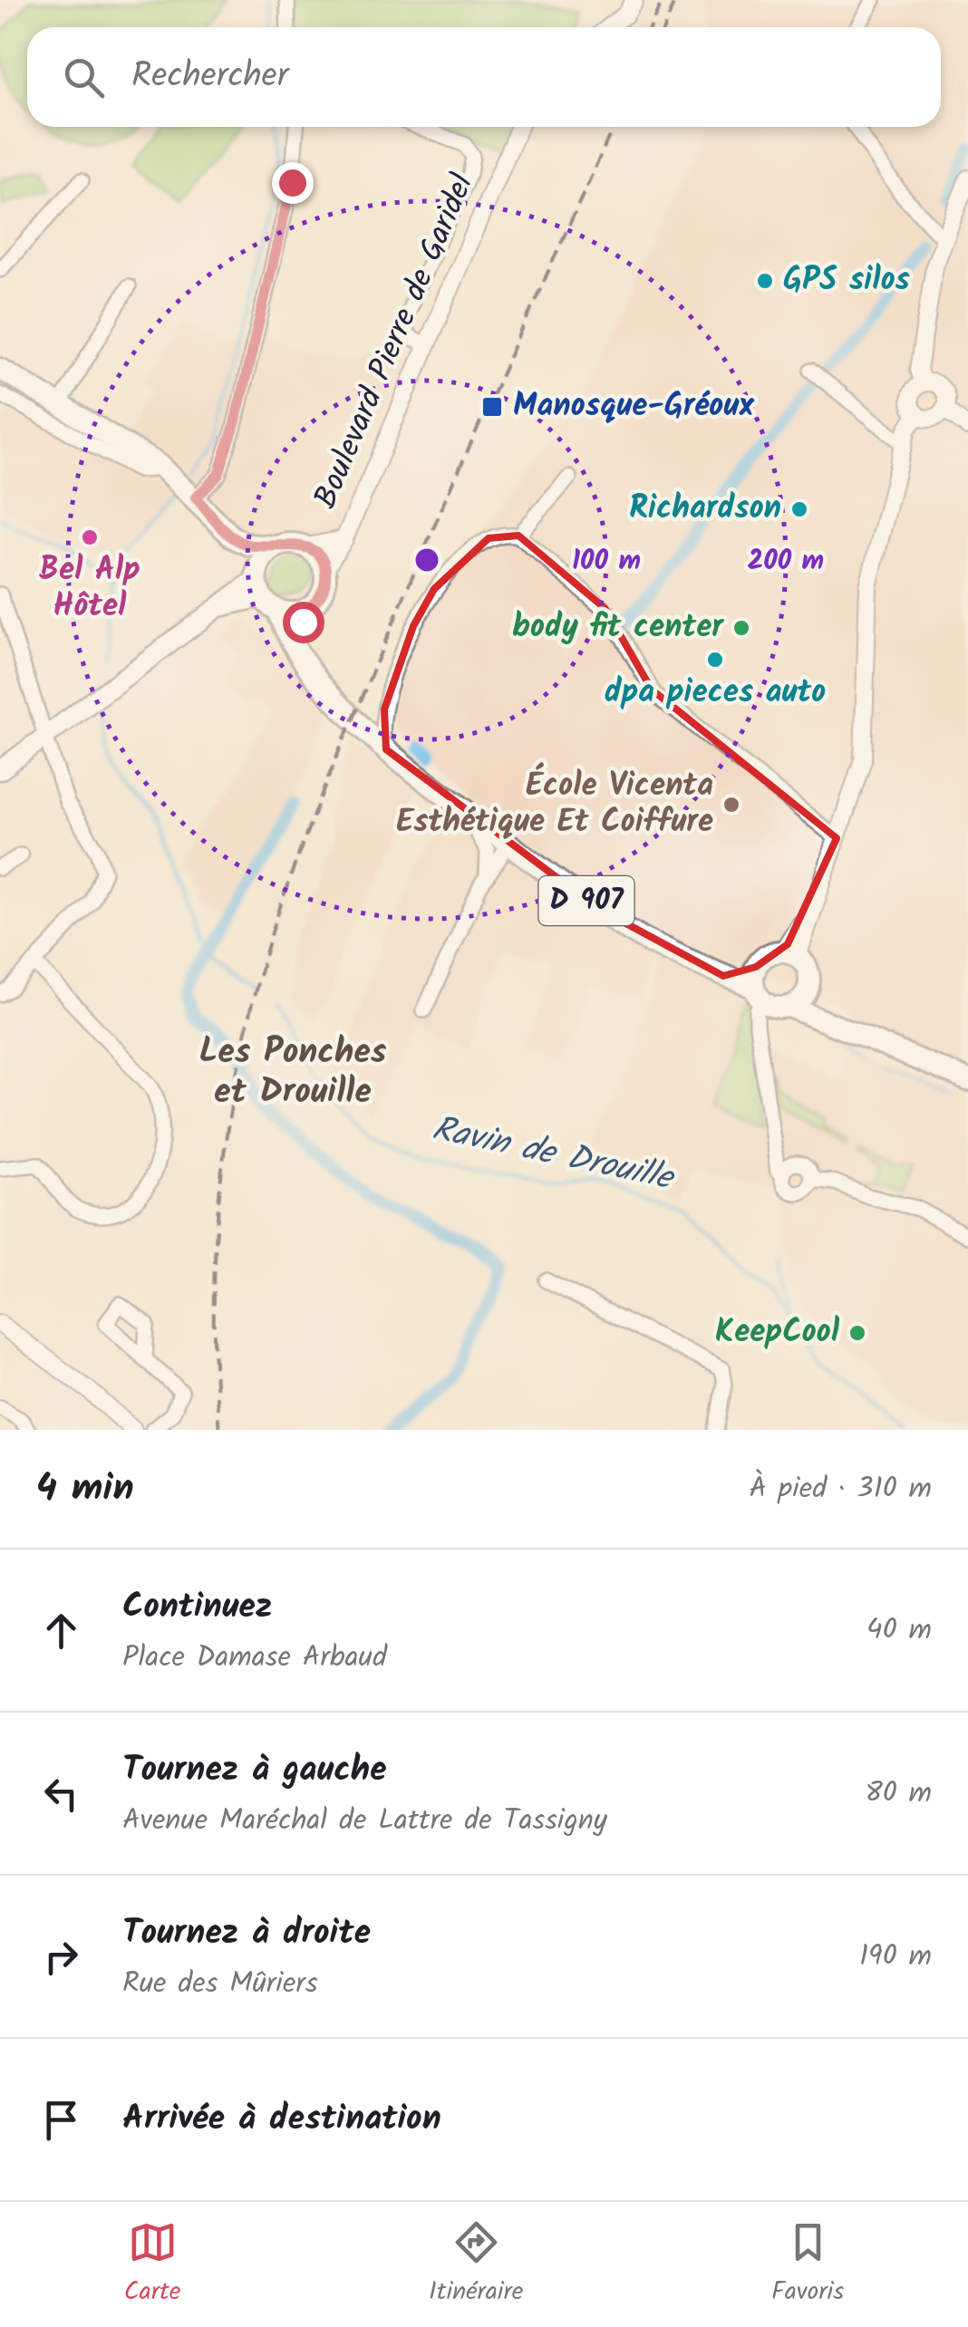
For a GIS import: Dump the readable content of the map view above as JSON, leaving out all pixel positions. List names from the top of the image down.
{
  "streets": {
    "main road": ["D 907"],
    "street": ["Boulevard Pierre de Garidel"]
  },
  "crossings": [
    ["Boulevard Pierre de Garidel", "D 907"]
  ],
  "districts": ["Les Ponches et Drouille"],
  "water": ["Ravin de Drouille"],
  "places": {
    "other": [
      "GPS silos",
      "Richardson",
      "Bel Alp Hôtel",
      "body fit center",
      "dpa pieces auto",
      "École Vicenta Esthétique Et Coiffure",
      "KeepCool"
    ],
    "transit": ["Manosque-Gréoux"]
  },
  "page": {
    "search": "Rechercher",
    "heading": ["4 min", "À pied · 310 m"],
    "list": [
      ["Continuez", "Place Damase Arbaud", "40 m"],
      ["Tournez à gauche", "Avenue Maréchal de Lattre de Tassigny", "80 m"],
      ["Tournez à droite", "Rue des Mûriers", "190 m"],
      "Arrivée à destination"
    ],
    "nav": ["Carte", "Itinéraire", "Favoris"]
  },
  "rings": ["100 m", "200 m"]
}
